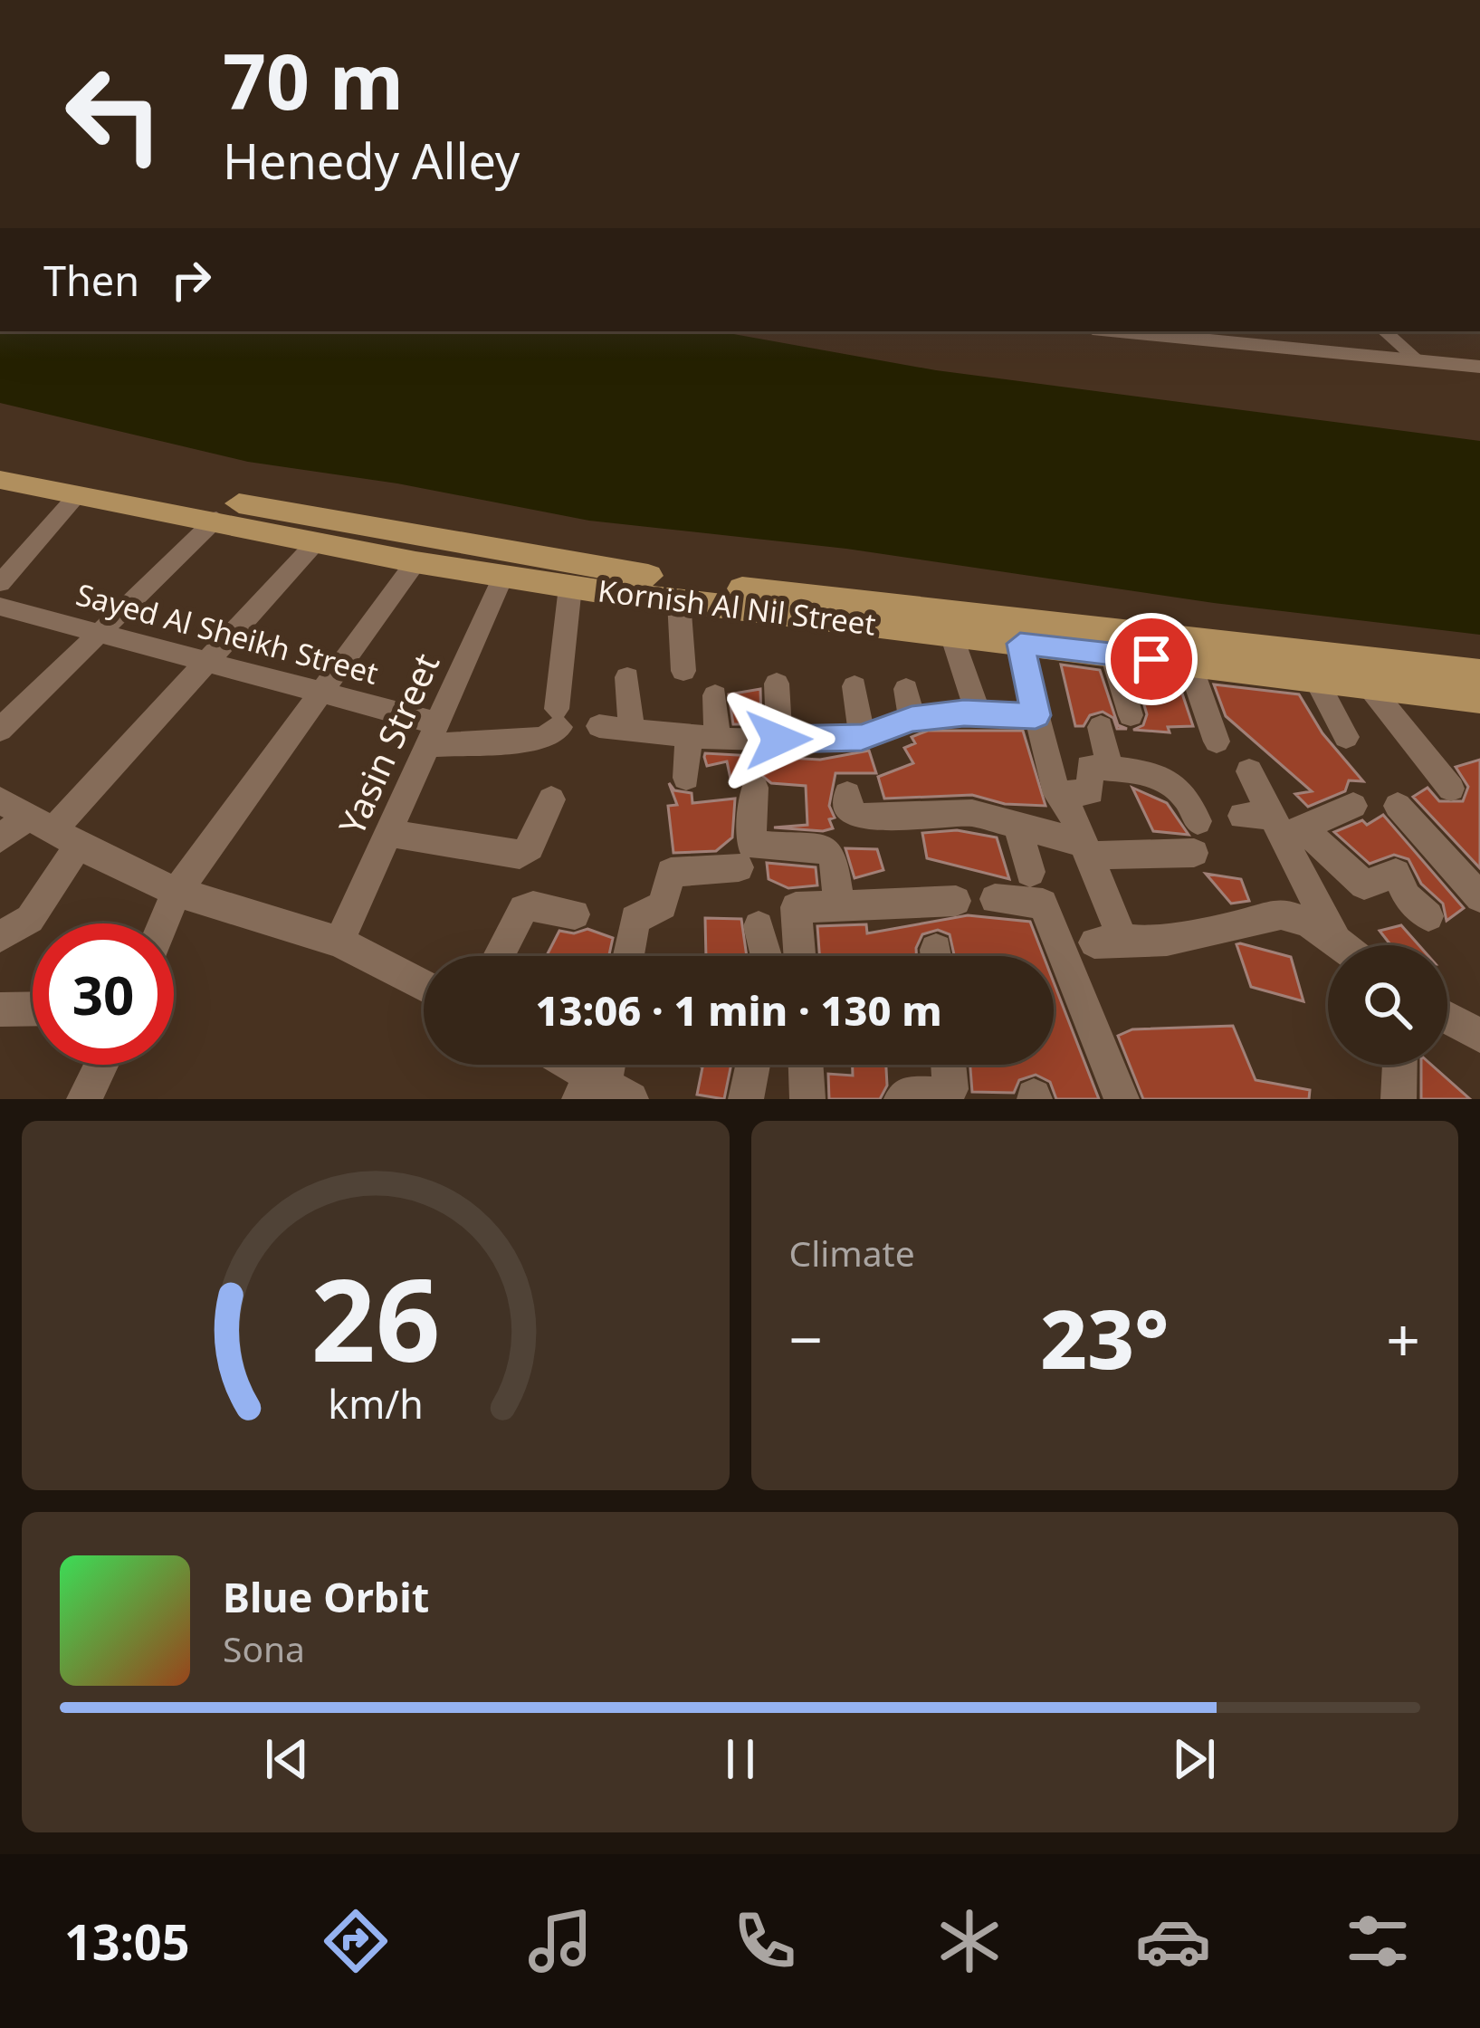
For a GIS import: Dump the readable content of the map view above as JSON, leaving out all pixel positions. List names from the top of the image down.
{
  "streets": {
    "main road": ["Kornish Al Nil Street"],
    "street": ["Sayed Al Sheikh Street", "Yasin Street"]
  },
  "crossings": [
    ["Kornish Al Nil Street", "Sayed Al Sheikh Street"],
    ["Kornish Al Nil Street", "Yasin Street"],
    ["Sayed Al Sheikh Street", "Yasin Street"]
  ],
  "page": {
    "turn": ["70 m", "Henedy Alley"],
    "then": "Then",
    "limit": "30",
    "trip": "13:06 · 1 min · 130 m",
    "tile": "Climate",
    "heat": ["−", "23°", "+"],
    "song": ["Blue Orbit", "Sona"],
    "tabs": "13:05",
    "gauge": ["26", "km/h"]
  }
}
